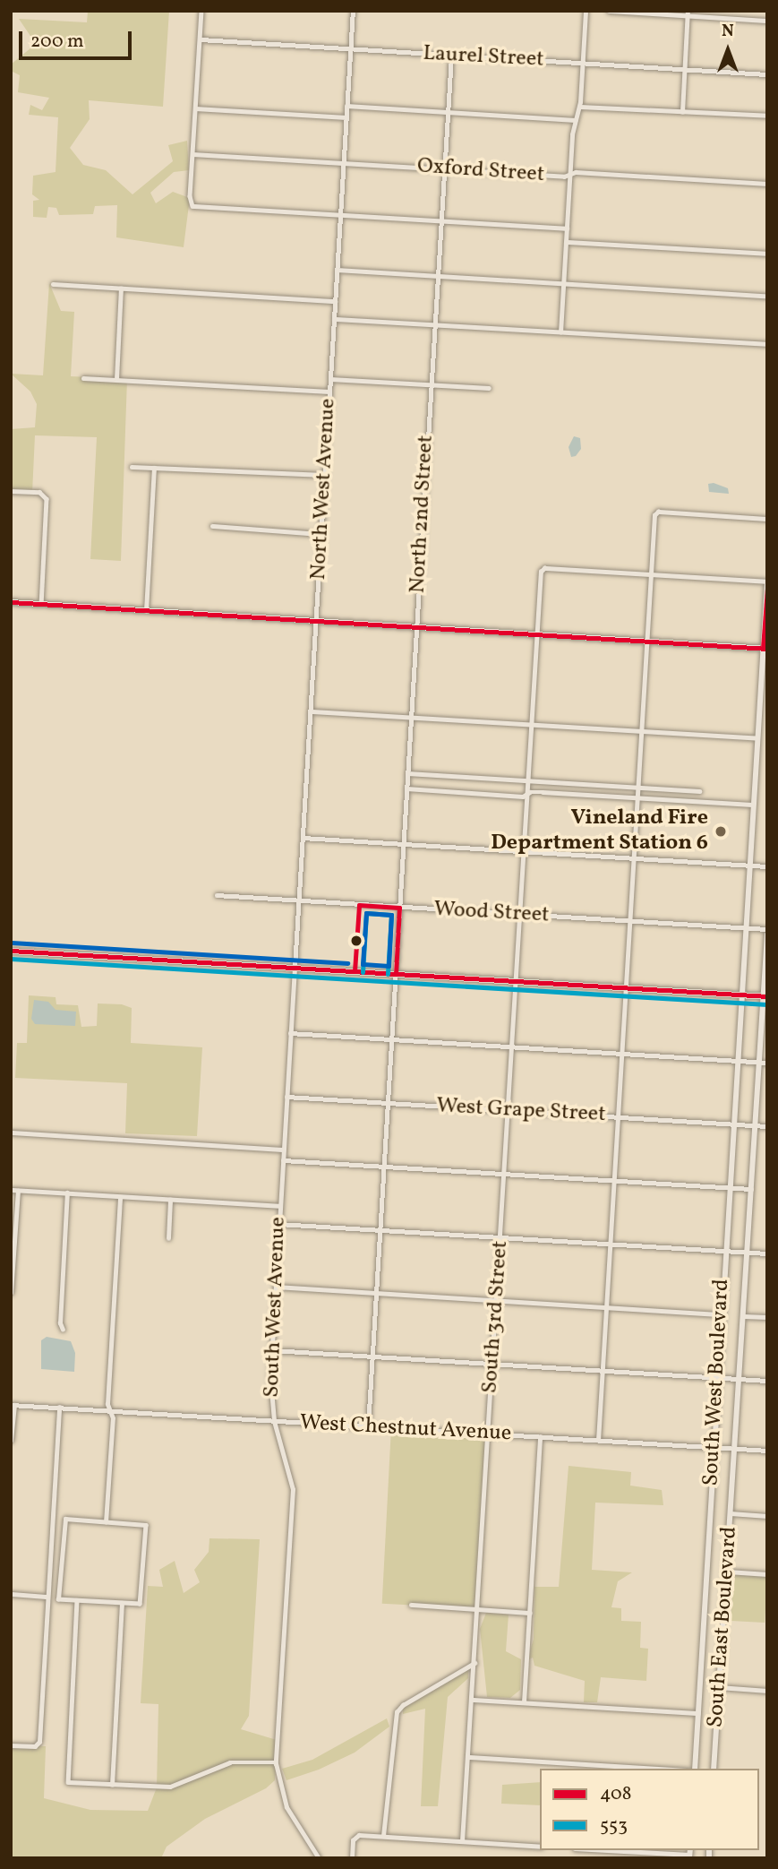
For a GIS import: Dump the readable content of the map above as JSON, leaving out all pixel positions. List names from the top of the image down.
{
  "streets": {
    "main road": ["South West Boulevard", "South East Boulevard"],
    "street": [
      "Laurel Street",
      "Oxford Street",
      "North West Avenue",
      "North 2nd Street",
      "Wood Street",
      "West Grape Street",
      "South West Avenue",
      "South 3rd Street",
      "West Chestnut Avenue"
    ]
  },
  "crossings": [
    ["Laurel Street", "North West Avenue"],
    ["Laurel Street", "North 2nd Street"],
    ["Oxford Street", "North West Avenue"],
    ["Oxford Street", "North 2nd Street"],
    ["North West Avenue", "Wood Street"],
    ["North West Avenue", "South West Avenue"],
    ["North 2nd Street", "Wood Street"],
    ["North 2nd Street", "West Grape Street"],
    ["North 2nd Street", "West Chestnut Avenue"],
    ["Wood Street", "South 3rd Street"],
    ["Wood Street", "South West Boulevard"],
    ["West Grape Street", "South West Avenue"],
    ["West Grape Street", "South 3rd Street"],
    ["West Grape Street", "South West Boulevard"],
    ["West Grape Street", "South East Boulevard"],
    ["South West Avenue", "West Chestnut Avenue"],
    ["South 3rd Street", "West Chestnut Avenue"],
    ["South West Boulevard", "West Chestnut Avenue"],
    ["West Chestnut Avenue", "South East Boulevard"]
  ],
  "places": ["Vineland Fire Department Station 6"],
  "lines": ["transit line 408", "transit line 553"],
  "legend": ["408", "553"],
  "scale_bar": "200 m",
  "north": "top"
}
